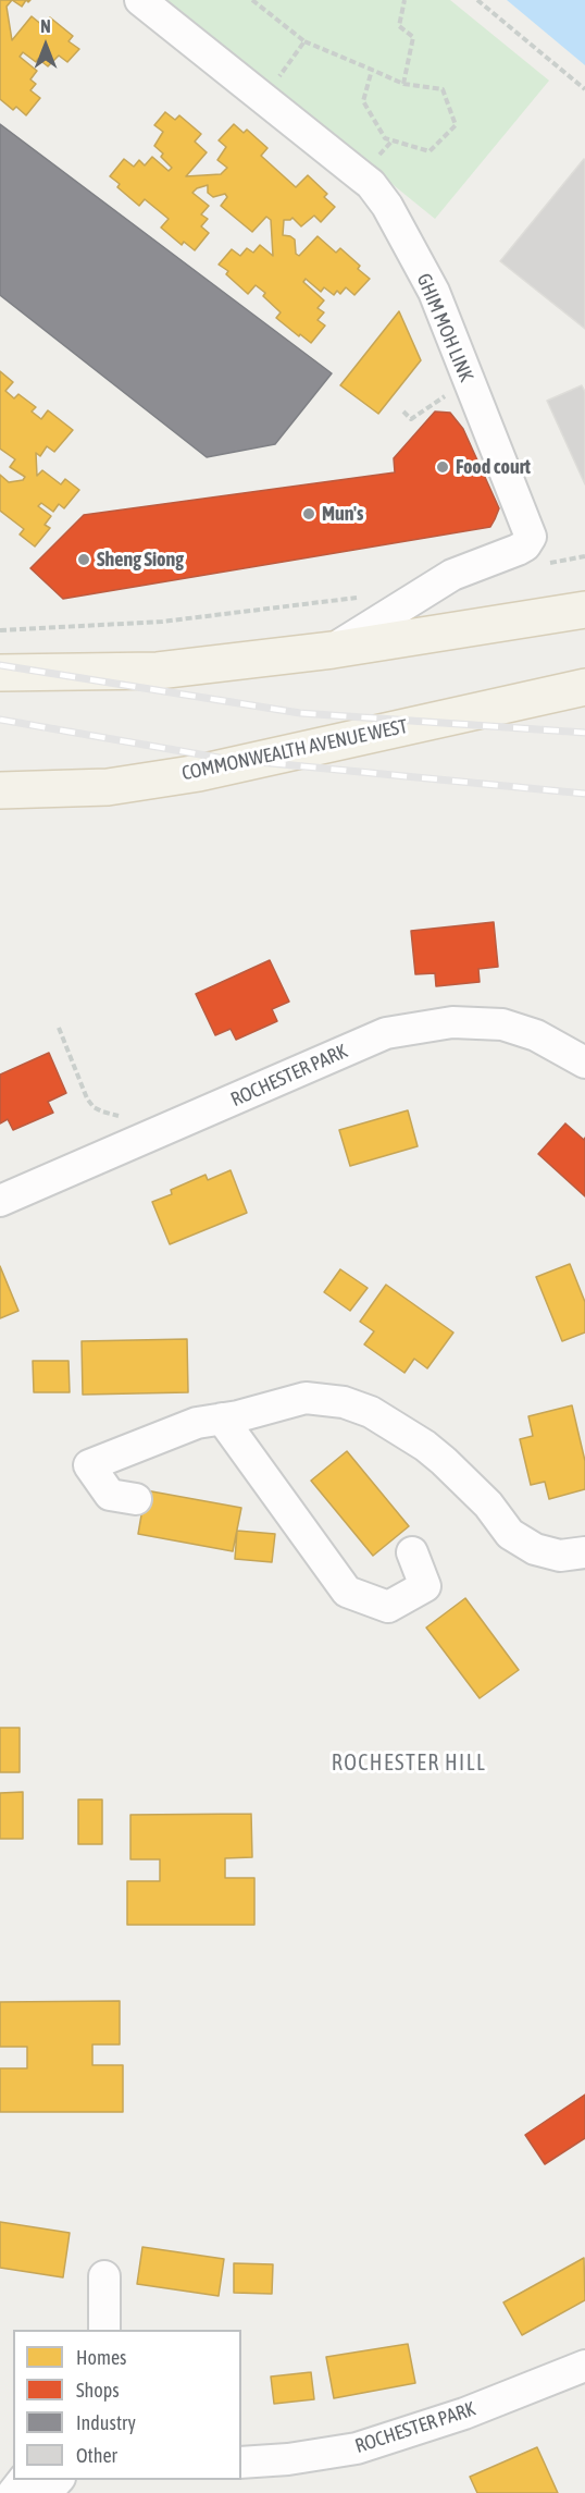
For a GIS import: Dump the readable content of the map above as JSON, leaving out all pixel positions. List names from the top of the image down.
{
  "streets": {
    "main road": ["COMMONWEALTH AVENUE WEST"],
    "street": ["GHIM MOH LINK", "ROCHESTER PARK"]
  },
  "districts": ["ROCHESTER HILL"],
  "places": ["Food court", "Mun's", "Sheng Siong"],
  "legend": [
    "Homes",
    "Shops",
    "Industry",
    "Other"
  ],
  "north": "top"
}
